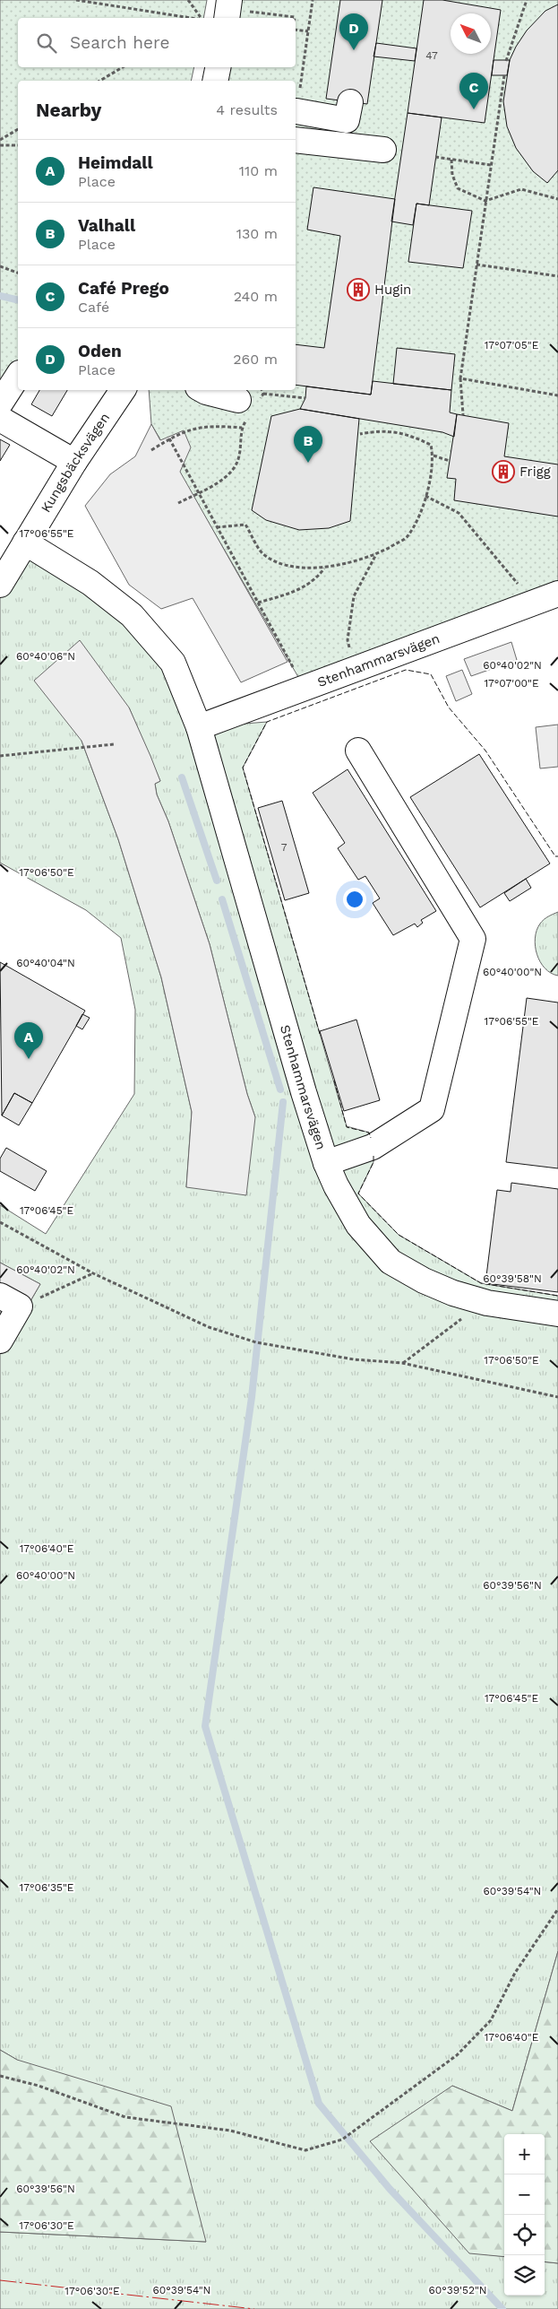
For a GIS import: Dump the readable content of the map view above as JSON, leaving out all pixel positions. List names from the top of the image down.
{
  "streets": {
    "street": ["Kungsbäcksvägen", "Stenhammarsvägen"]
  },
  "crossings": [
    ["Kungsbäcksvägen", "Stenhammarsvägen"]
  ],
  "places": {
    "building": ["Hugin", "Frigg"]
  },
  "house_numbers": ["47", "7"],
  "north": "top left",
  "page": {
    "pins": [
      "D",
      "C",
      "B",
      "A"
    ],
    "search": "Search here",
    "heading": ["Nearby", "4 results"],
    "list": [
      {
        "mark": "A",
        "name": "Heimdall",
        "note": "Place",
        "value": "110 m"
      },
      {
        "mark": "B",
        "name": "Valhall",
        "note": "Place",
        "value": "130 m"
      },
      {
        "mark": "C",
        "name": "Café Prego",
        "note": "Café",
        "value": "240 m"
      },
      {
        "mark": "D",
        "name": "Oden",
        "note": "Place",
        "value": "260 m"
      }
    ],
    "map_buttons": ["+", "−"]
  },
  "coordinates": [
    "17°07'05\"E",
    "17°06'55\"E",
    "60°40'06\"N",
    "60°40'02\"N",
    "17°07'00\"E",
    "17°06'50\"E",
    "60°40'04\"N",
    "60°40'00\"N",
    "17°06'45\"E",
    "60°39'58\"N",
    "17°06'40\"E",
    "60°39'56\"N",
    "17°06'35\"E",
    "60°39'54\"N",
    "17°06'30\"E",
    "60°39'52\"N"
  ]
}
